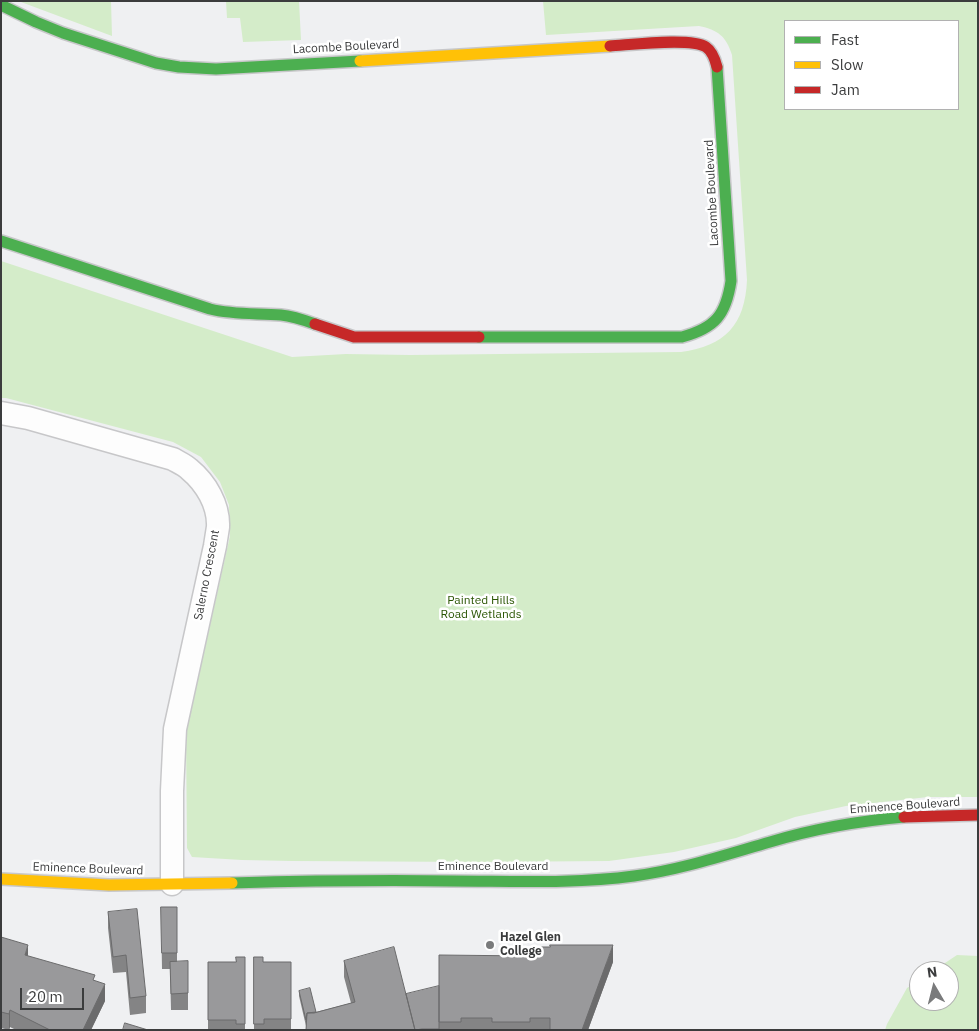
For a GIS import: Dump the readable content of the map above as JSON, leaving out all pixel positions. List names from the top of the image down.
{
  "streets": {
    "street": ["Lacombe Boulevard", "Salerno Crescent", "Eminence Boulevard"]
  },
  "crossings": [
    ["Salerno Crescent", "Eminence Boulevard"]
  ],
  "parks": ["Painted Hills Road Wetlands"],
  "places": ["Hazel Glen College"],
  "legend": ["Fast", "Slow", "Jam"],
  "scale_bar": "20 m",
  "north": "top"
}
